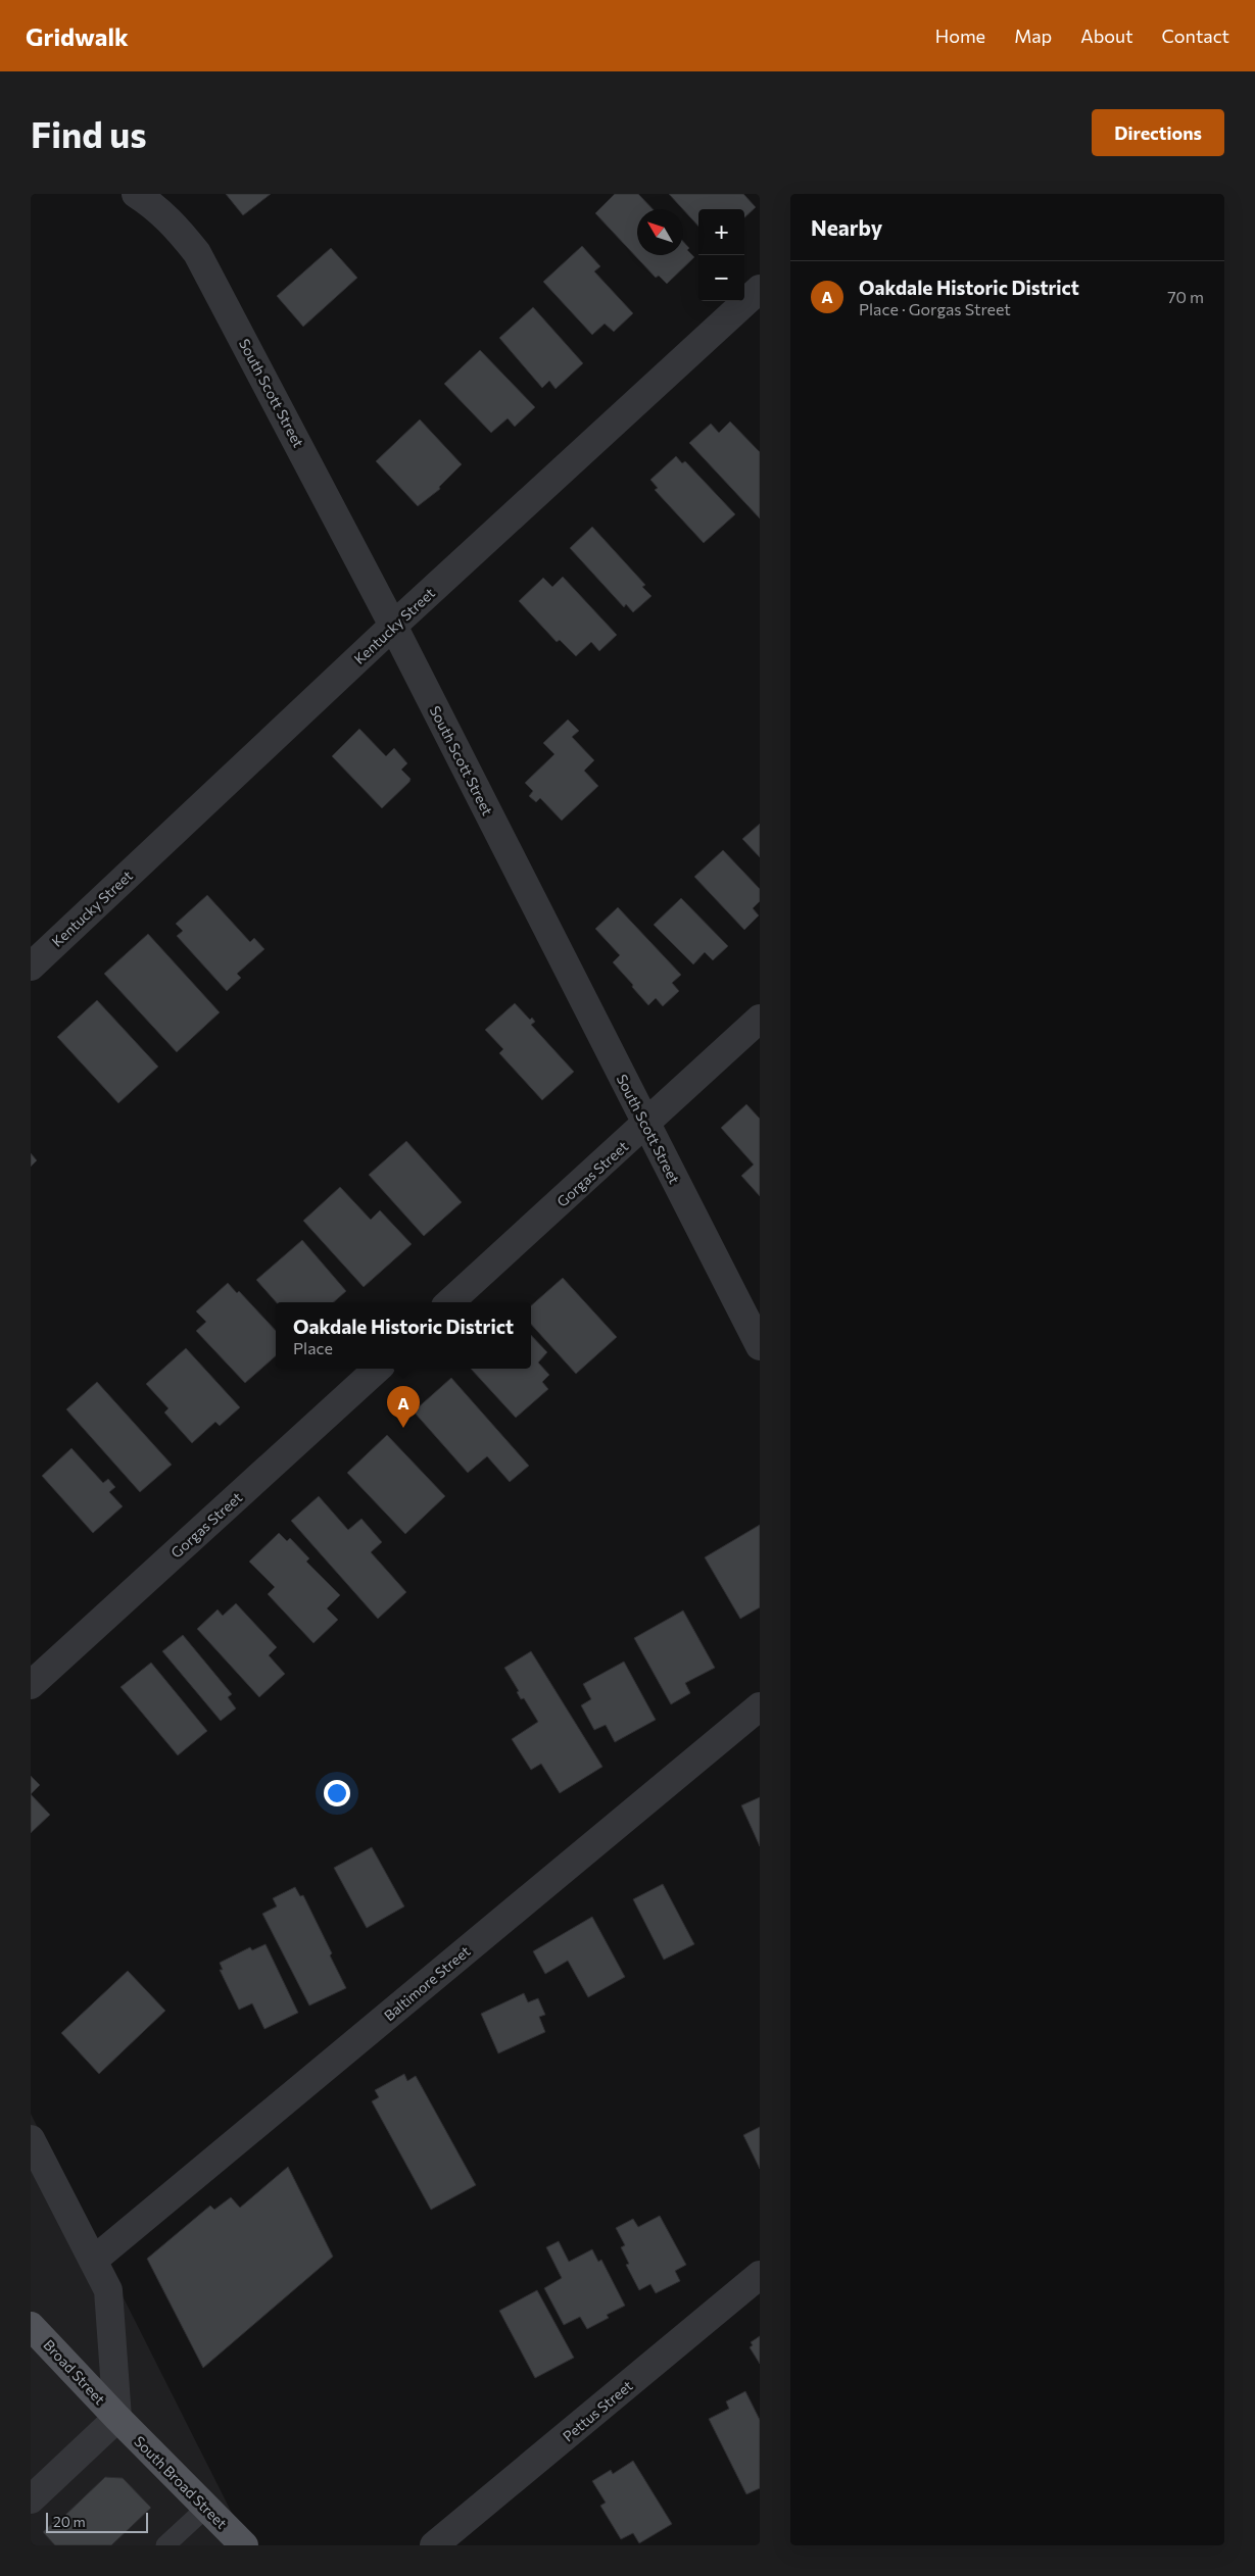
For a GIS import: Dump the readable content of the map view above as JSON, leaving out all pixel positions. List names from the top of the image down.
{
  "streets": {
    "main road": ["Broad Street", "South Broad Street"],
    "street": [
      "South Scott Street",
      "Kentucky Street",
      "Gorgas Street",
      "Baltimore Street",
      "Pettus Street"
    ]
  },
  "crossings": [
    ["South Scott Street", "Kentucky Street"],
    ["South Scott Street", "Gorgas Street"],
    ["Broad Street", "South Broad Street"]
  ],
  "scale_bar": "20 m",
  "north": "top left",
  "page": {
    "header": "Gridwalk",
    "nav": [
      "Home",
      "Map",
      "About",
      "Contact"
    ],
    "buttons": "Directions",
    "title": "Find us",
    "heading": "Nearby",
    "map_buttons": ["+", "−"],
    "list": [
      {
        "mark": "A",
        "name": "Oakdale Historic District",
        "note": "Place · Gorgas Street",
        "value": "70 m"
      }
    ],
    "popup": ["Oakdale Historic District", "Place"],
    "pins": "A",
    "scale": "20 m"
  }
}
